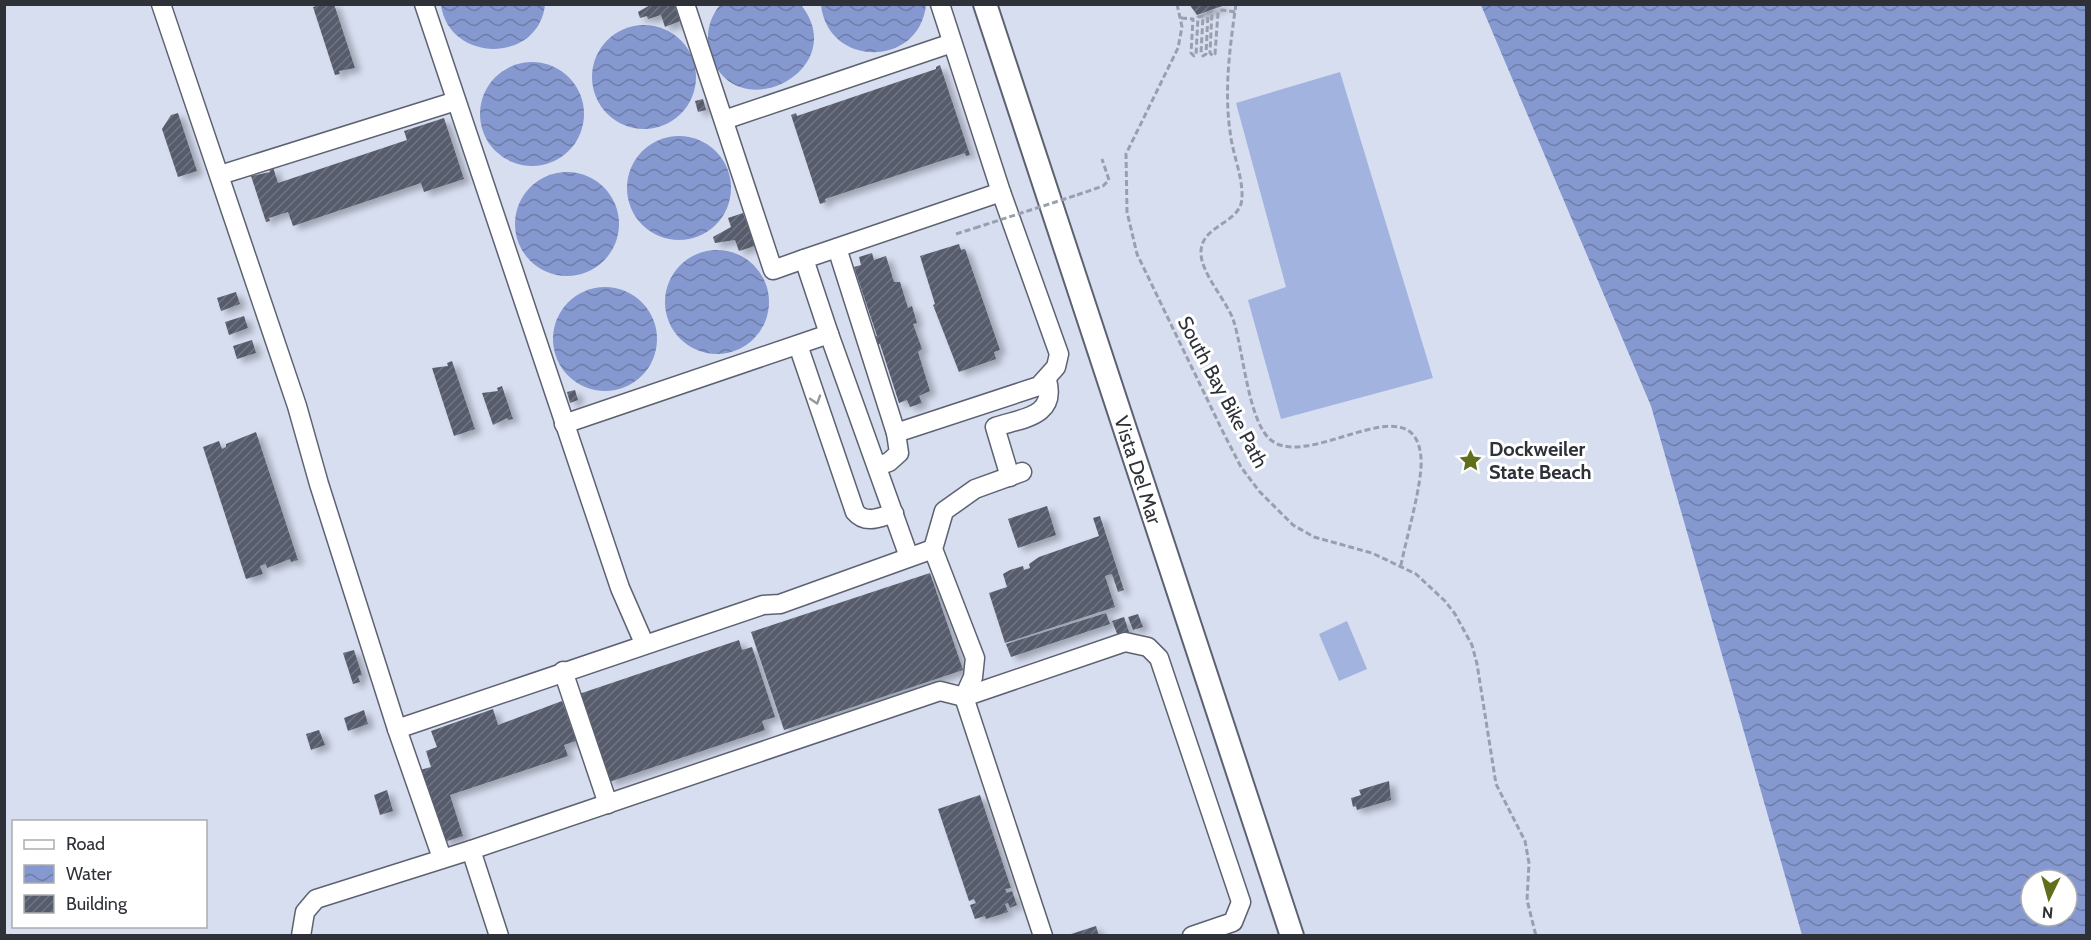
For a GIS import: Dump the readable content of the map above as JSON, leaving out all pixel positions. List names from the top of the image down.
{
  "streets": {
    "main road": ["Vista Del Mar"],
    "path": ["South Bay Bike Path"]
  },
  "places": {
    "place": ["Dockweiler State Beach"]
  },
  "legend": ["Road", "Water", "Building"],
  "north": "bottom"
}
